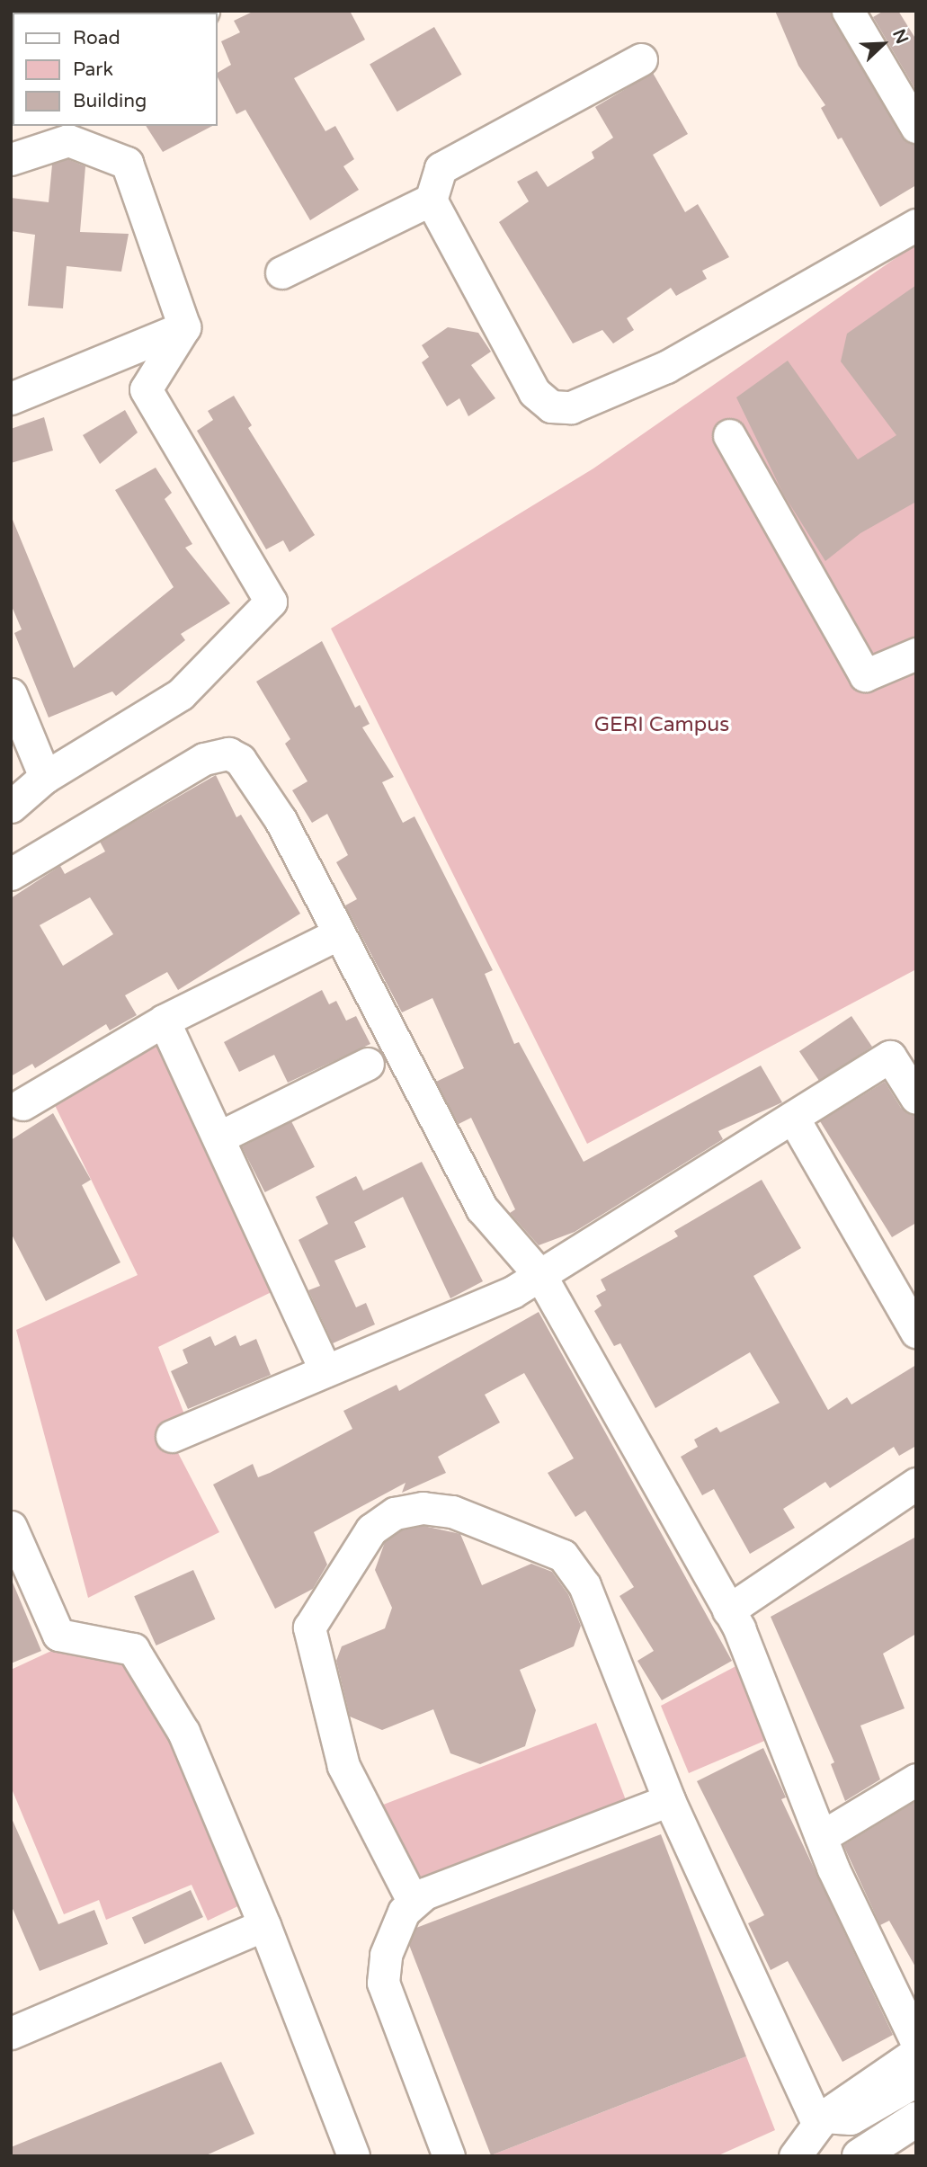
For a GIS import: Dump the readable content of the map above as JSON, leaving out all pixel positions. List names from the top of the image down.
{
  "parks": ["GERI Campus"],
  "legend": ["Road", "Park", "Building"],
  "north": "top right"
}
